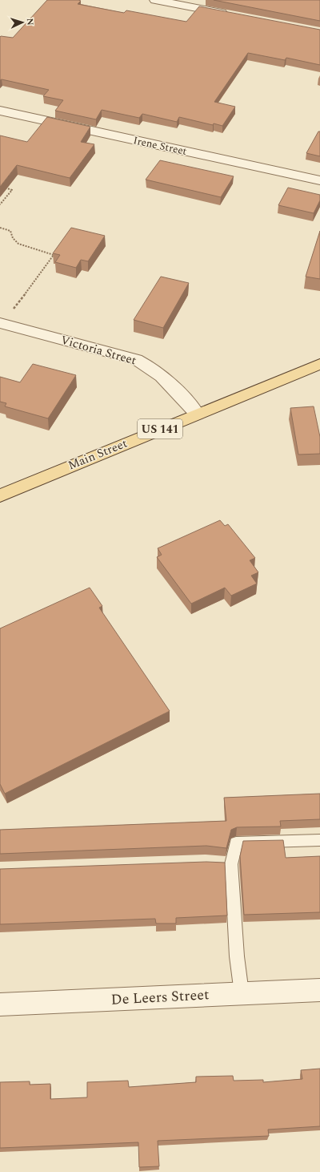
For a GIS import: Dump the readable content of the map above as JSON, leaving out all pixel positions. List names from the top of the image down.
{
  "streets": {
    "main road": ["US 141", "Main Street"],
    "street": ["Irene Street", "Victoria Street", "De Leers Street"]
  },
  "crossings": [
    ["Victoria Street", "Main Street"]
  ],
  "north": "right"
}
